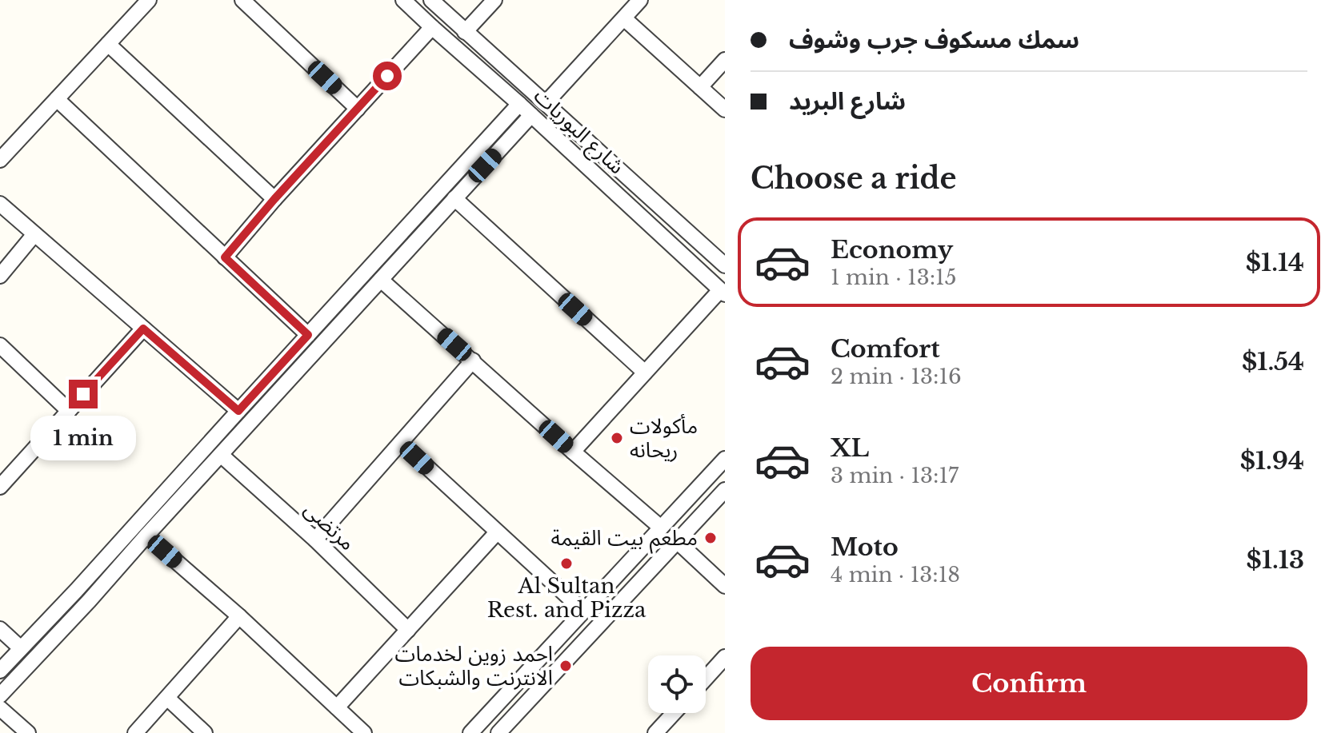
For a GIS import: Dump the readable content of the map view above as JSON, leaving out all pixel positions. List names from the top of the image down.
{
  "streets": {
    "street": ["شارع البوريات", "مرتضى"]
  },
  "places": [
    "مأكولات ريحانه",
    "مطعم بيت القيمة",
    "Al Sultan Rest. and Pizza",
    "احمد زوين لخدمات الانترنت والشبكات"
  ],
  "page": {
    "banner": ["سمك مسكوف جرب وشوف", "شارع البريد"],
    "heading": "Choose a ride",
    "list": [
      {
        "name": "Economy",
        "note": "1 min · 13:15",
        "value": "$1.14"
      },
      {
        "name": "Comfort",
        "note": "2 min · 13:16",
        "value": "$1.54"
      },
      {
        "name": "XL",
        "note": "3 min · 13:17",
        "value": "$1.94"
      },
      {
        "name": "Moto",
        "note": "4 min · 13:18",
        "value": "$1.13"
      }
    ],
    "bubble": "1 min",
    "buttons": "Confirm"
  }
}
